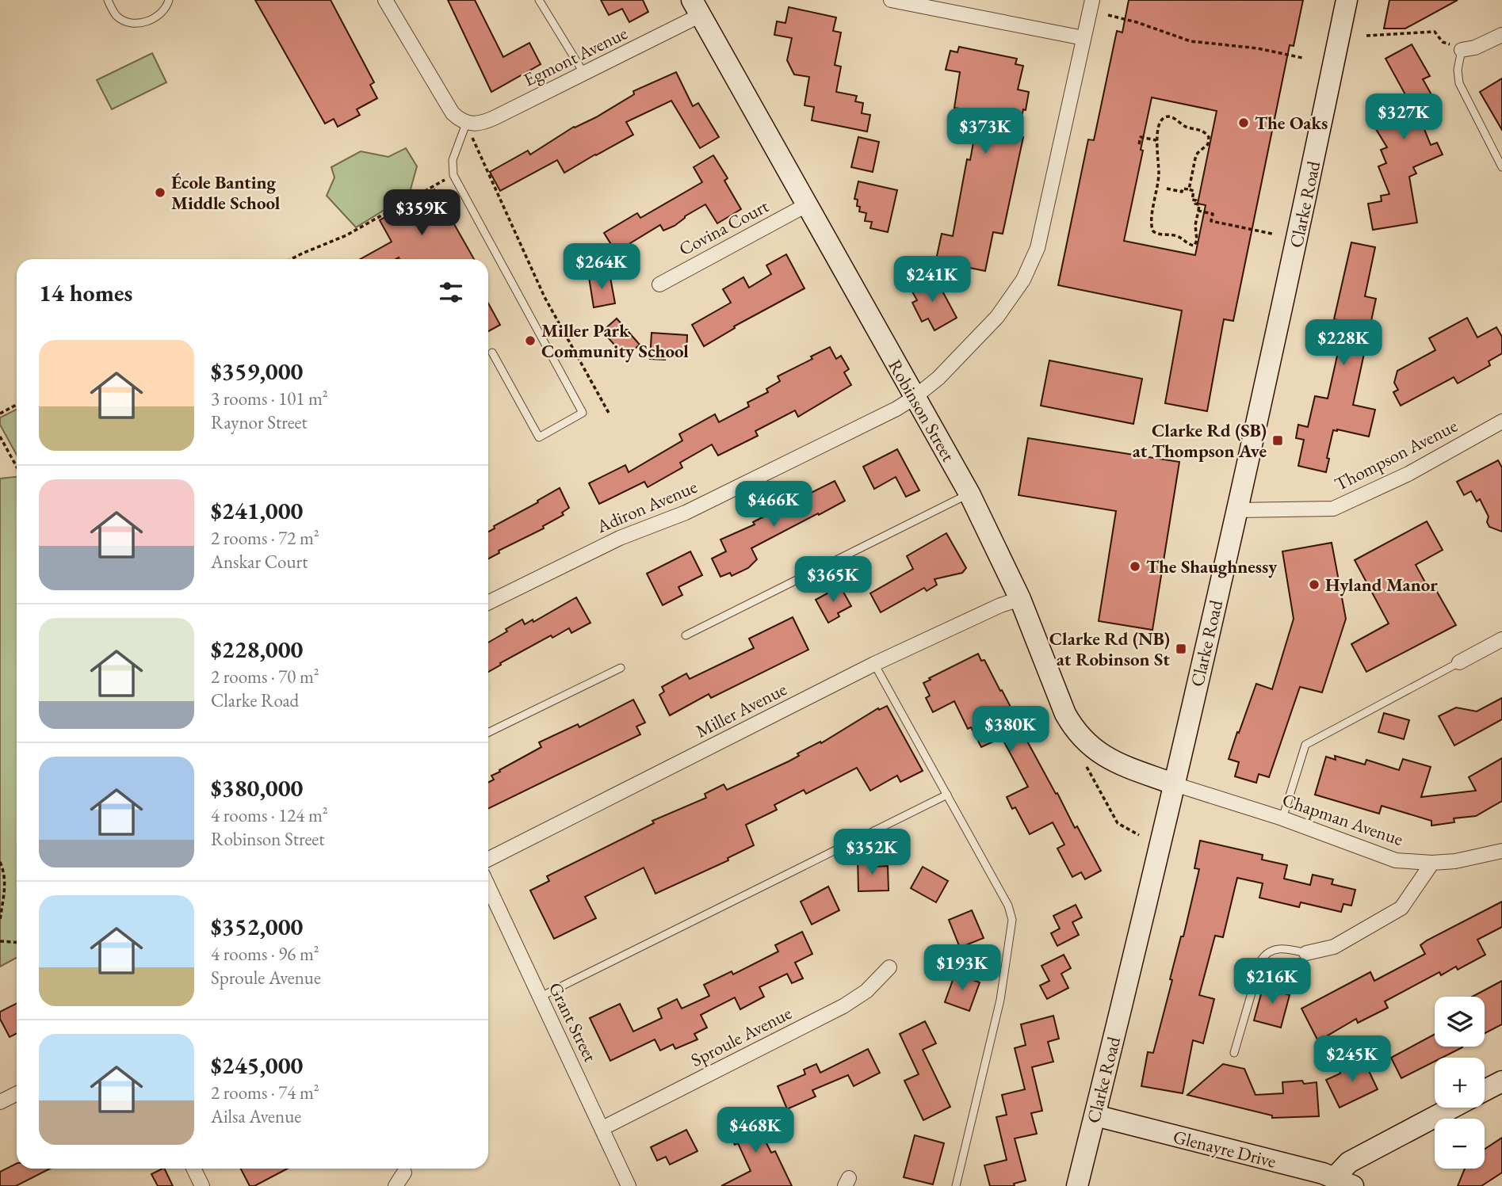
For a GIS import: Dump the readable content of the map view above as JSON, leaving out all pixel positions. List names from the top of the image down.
{
  "streets": {
    "street": [
      "Egmont Avenue",
      "Clarke Road",
      "Covina Court",
      "Robinson Street",
      "Thompson Avenue",
      "Adiron Avenue",
      "Miller Avenue",
      "Chapman Avenue",
      "Grant Street",
      "Sproule Avenue",
      "Glenayre Drive"
    ]
  },
  "crossings": [
    ["Egmont Avenue", "Robinson Street"],
    ["Clarke Road", "Robinson Street"],
    ["Clarke Road", "Thompson Avenue"],
    ["Clarke Road", "Chapman Avenue"],
    ["Clarke Road", "Glenayre Drive"],
    ["Covina Court", "Robinson Street"],
    ["Robinson Street", "Adiron Avenue"],
    ["Robinson Street", "Miller Avenue"],
    ["Robinson Street", "Chapman Avenue"],
    ["Grant Street", "Sproule Avenue"]
  ],
  "places": {
    "other": [
      "The Oaks",
      "École Banting Middle School",
      "Miller Park Community School",
      "The Shaughnessy",
      "Hyland Manor"
    ],
    "transit": ["Clarke Rd (SB) at Thompson Ave", "Clarke Rd (NB) at Robinson St"]
  },
  "page": {
    "price": [
      "$327K",
      "$373K",
      "$359K",
      "$264K",
      "$241K",
      "$228K",
      "$466K",
      "$365K",
      "$380K",
      "$352K",
      "$193K",
      "$216K",
      "$245K",
      "$468K"
    ],
    "heading": "14 homes",
    "list": [
      {
        "name": "$359,000",
        "note": "3 rooms · 101 m² · Raynor Street"
      },
      {
        "name": "$241,000",
        "note": "2 rooms · 72 m² · Anskar Court"
      },
      {
        "name": "$228,000",
        "note": "2 rooms · 70 m² · Clarke Road"
      },
      {
        "name": "$380,000",
        "note": "4 rooms · 124 m² · Robinson Street"
      },
      {
        "name": "$352,000",
        "note": "4 rooms · 96 m² · Sproule Avenue"
      },
      {
        "name": "$245,000",
        "note": "2 rooms · 74 m² · Ailsa Avenue"
      }
    ],
    "map_buttons": ["+", "−"]
  }
}
